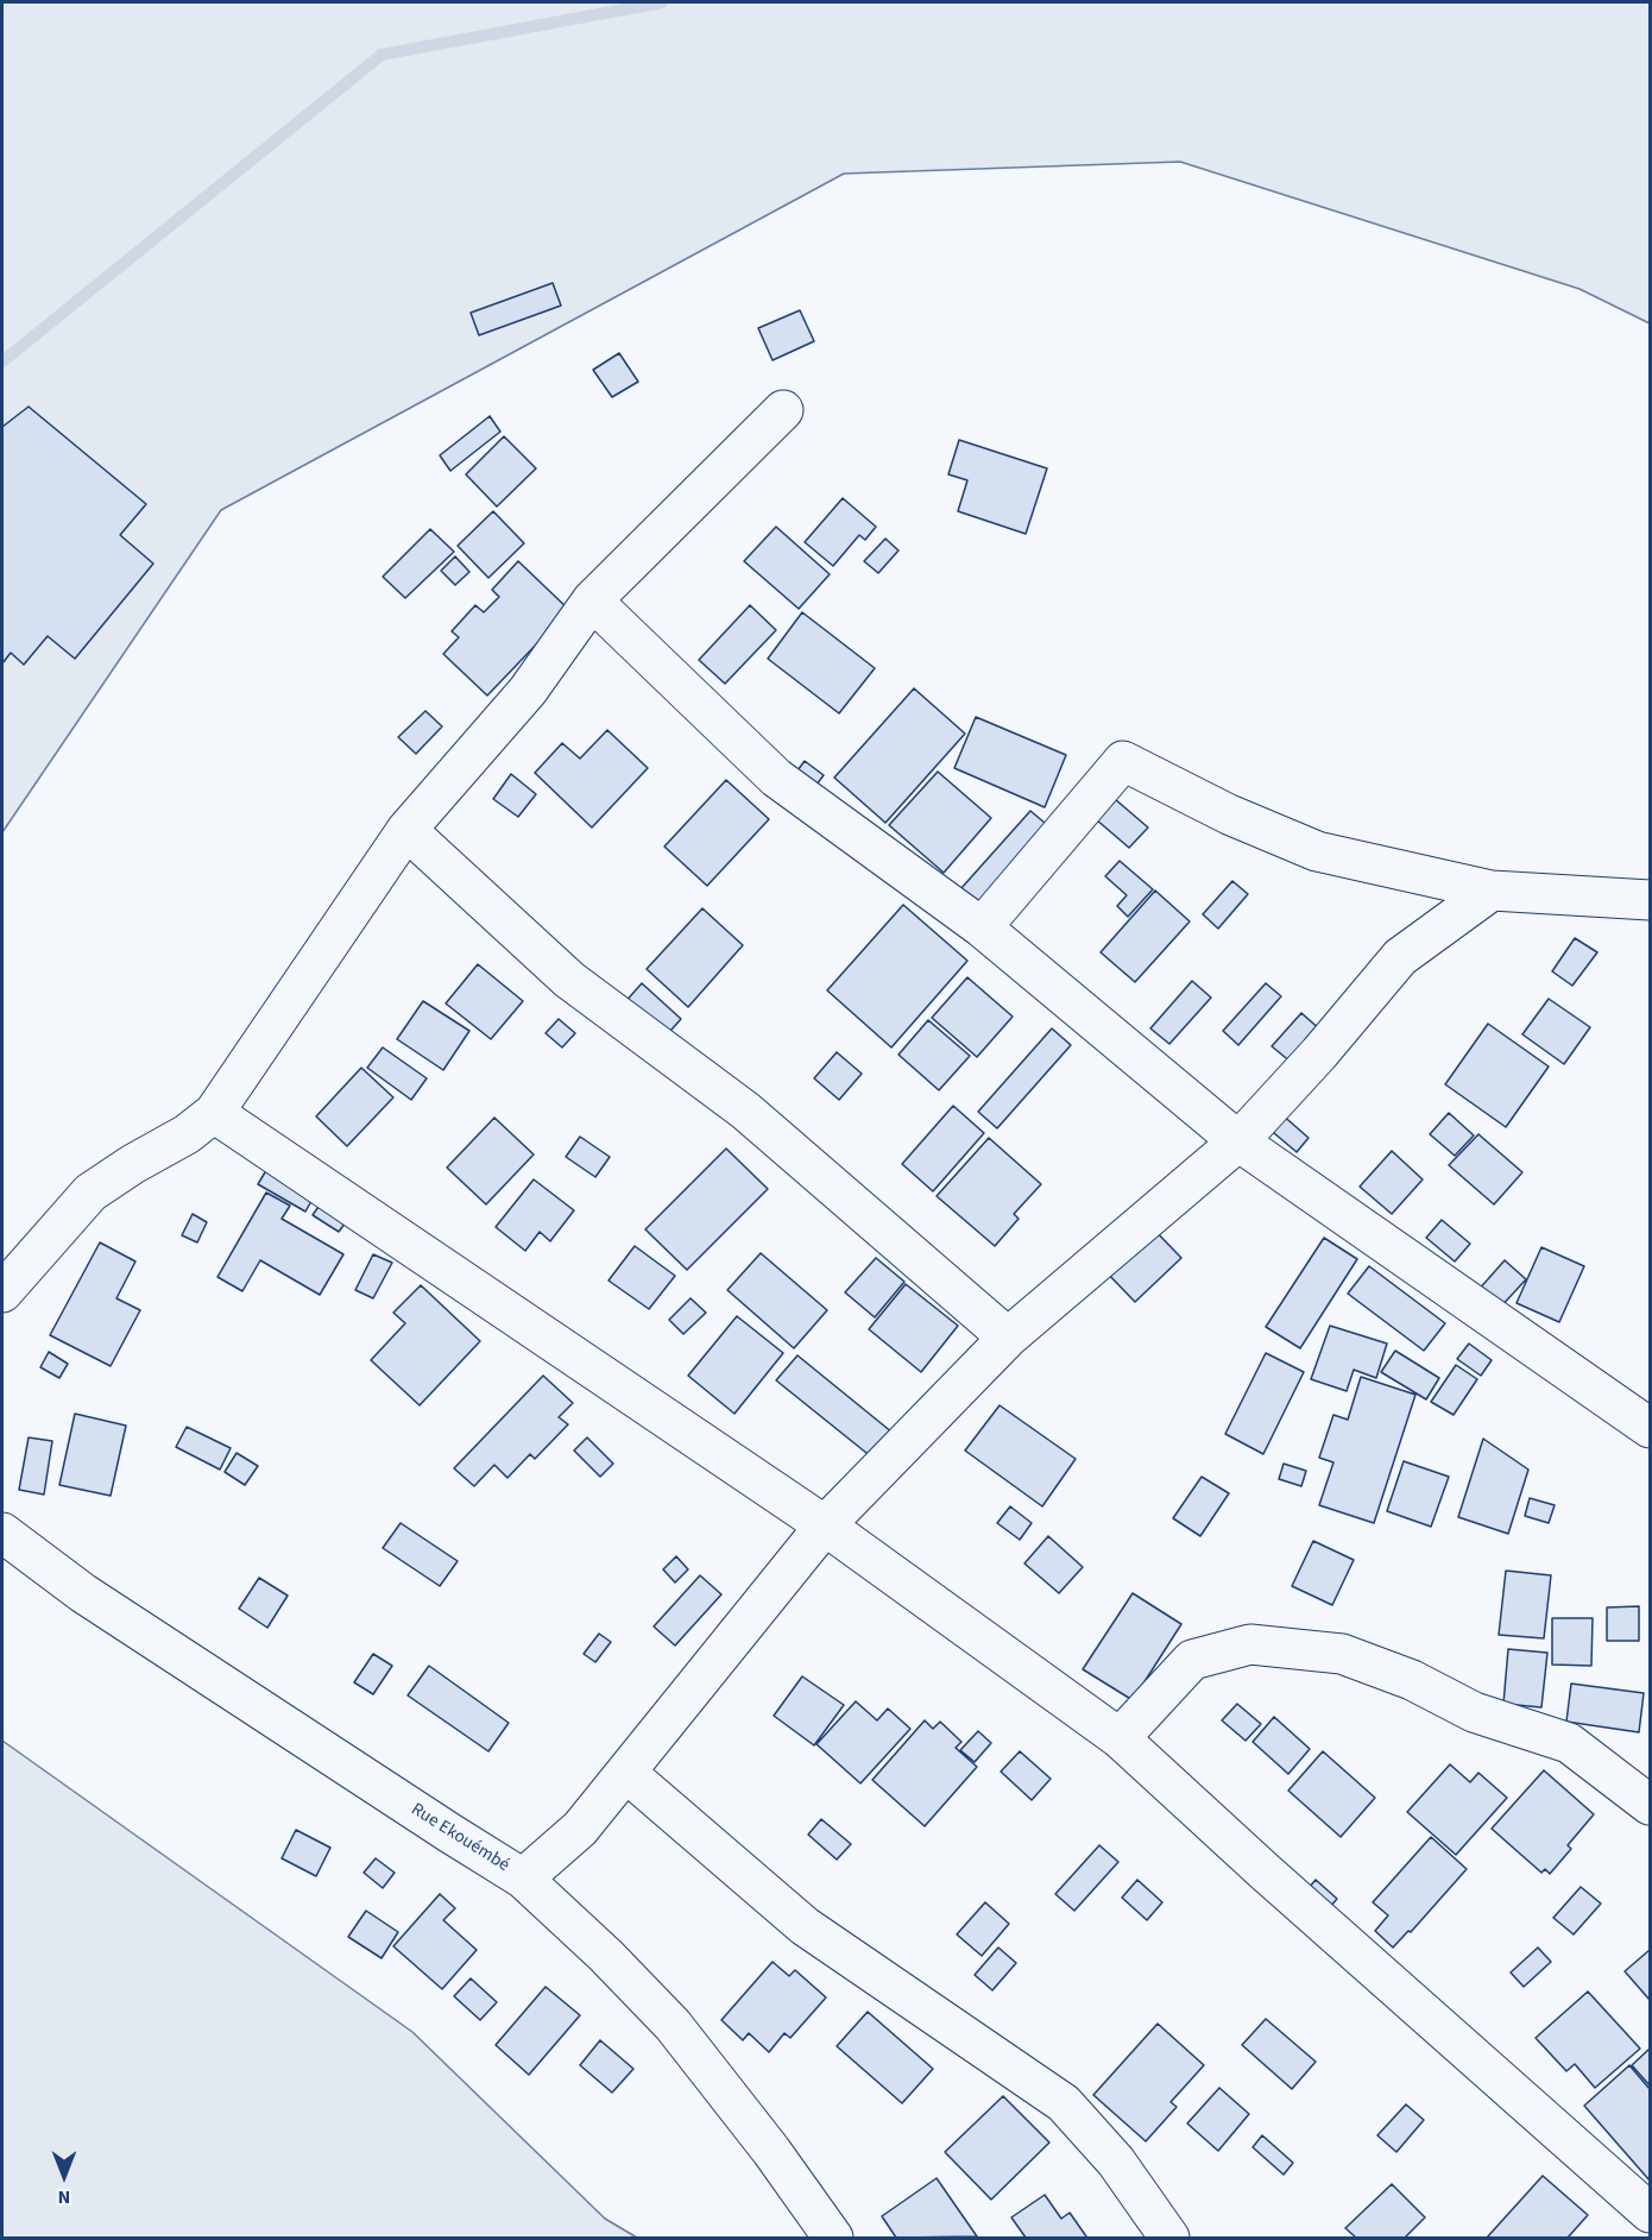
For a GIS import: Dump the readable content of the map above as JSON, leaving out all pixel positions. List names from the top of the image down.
{
  "streets": {
    "street": ["Rue Ekouémbé"]
  },
  "north": "bottom"
}
